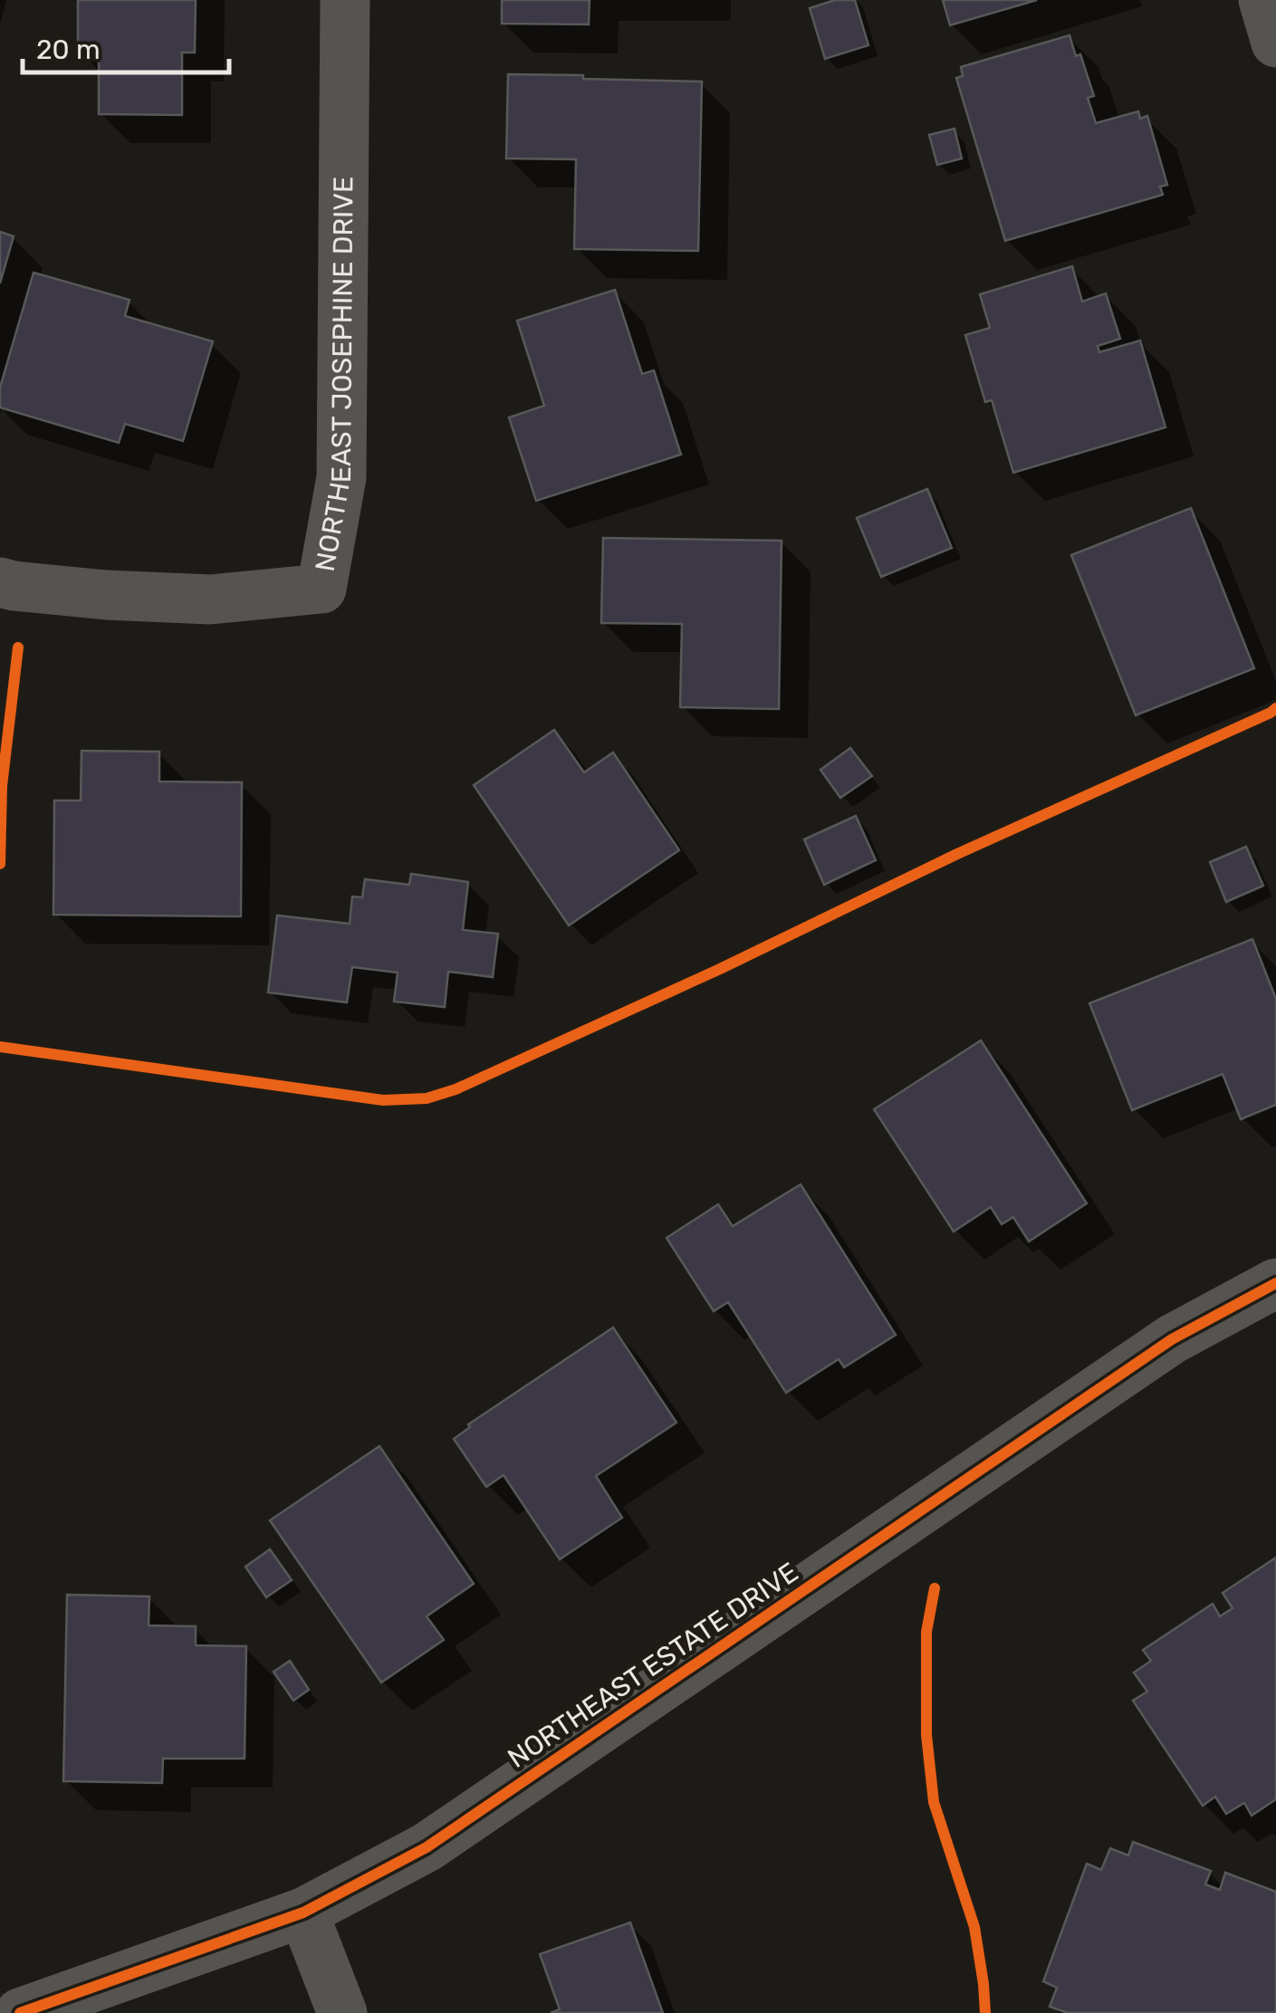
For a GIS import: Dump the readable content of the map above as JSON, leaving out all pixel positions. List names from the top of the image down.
{
  "streets": {
    "street": ["NORTHEAST JOSEPHINE DRIVE", "NORTHEAST ESTATE DRIVE"]
  },
  "scale_bar": "20 m"
}
